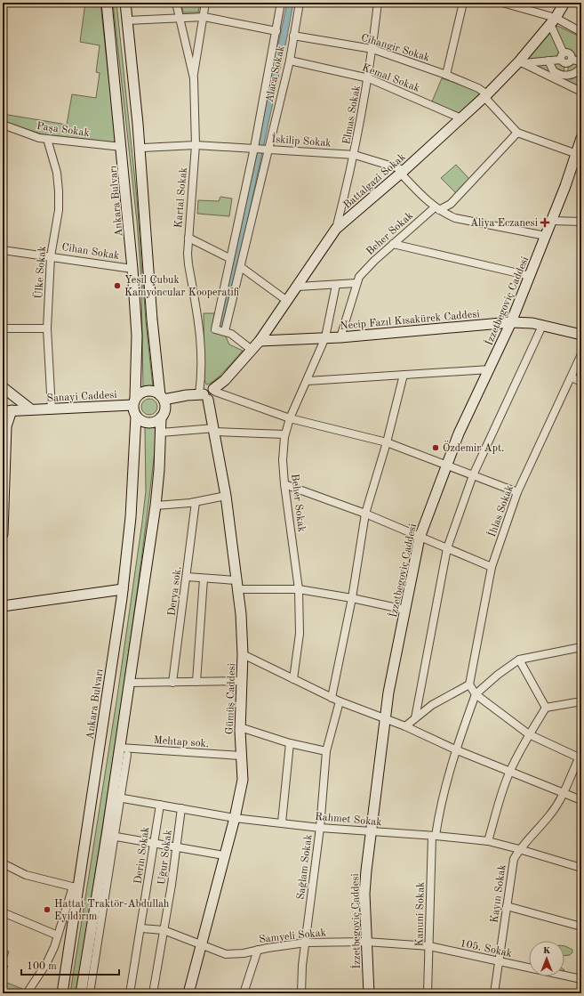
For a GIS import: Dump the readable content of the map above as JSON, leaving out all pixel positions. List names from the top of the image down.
{
  "streets": {
    "street": [
      "Cihangir Sokak",
      "Alaca Sokak",
      "Kemal Sokak",
      "Elmas Sokak",
      "Paşa Sokak",
      "İskilip Sokak",
      "Battalgazi Sokak",
      "Kartal Sokak",
      "Ankara Bulvarı",
      "Beher Sokak",
      "Cihan Sokak",
      "Ülke Sokak",
      "İzzetbegoviç Caddesi",
      "Necip Fazıl Kısakürek Caddesi",
      "Sanayi Caddesi",
      "İhlas Sokak",
      "Derya sok.",
      "Gümüş Caddesi",
      "Mehtap sok.",
      "Rahmet Sokak",
      "Derin Sokak",
      "Uğur Sokak",
      "Sağlam Sokak",
      "Kayın Sokak",
      "Kanuni Sokak",
      "Samyeli Sokak",
      "105. Sokak"
    ]
  },
  "crossings": [
    ["Cihangir Sokak", "Alaca Sokak"],
    ["Cihangir Sokak", "Elmas Sokak"],
    ["Cihangir Sokak", "Battalgazi Sokak"],
    ["Cihangir Sokak", "Beher Sokak"],
    ["Cihangir Sokak", "İzzetbegoviç Caddesi"],
    ["Alaca Sokak", "Kemal Sokak"],
    ["Alaca Sokak", "İskilip Sokak"],
    ["Kemal Sokak", "Elmas Sokak"],
    ["Kemal Sokak", "Battalgazi Sokak"],
    ["Elmas Sokak", "İskilip Sokak"],
    ["Elmas Sokak", "Battalgazi Sokak"],
    ["Paşa Sokak", "Ankara Bulvarı"],
    ["Paşa Sokak", "Ülke Sokak"],
    ["İskilip Sokak", "Battalgazi Sokak"],
    ["İskilip Sokak", "Kartal Sokak"],
    ["Battalgazi Sokak", "Kartal Sokak"],
    ["Battalgazi Sokak", "Necip Fazıl Kısakürek Caddesi"],
    ["Battalgazi Sokak", "Gümüş Caddesi"],
    ["Kartal Sokak", "Gümüş Caddesi"],
    ["Ankara Bulvarı", "Cihan Sokak"],
    ["Ankara Bulvarı", "Sanayi Caddesi"],
    ["Beher Sokak", "Necip Fazıl Kısakürek Caddesi"],
    ["Cihan Sokak", "Ülke Sokak"],
    ["Ülke Sokak", "Sanayi Caddesi"],
    ["İzzetbegoviç Caddesi", "Necip Fazıl Kısakürek Caddesi"],
    ["İzzetbegoviç Caddesi", "Rahmet Sokak"],
    ["İzzetbegoviç Caddesi", "Samyeli Sokak"],
    ["Gümüş Caddesi", "Mehtap sok."],
    ["Gümüş Caddesi", "Rahmet Sokak"],
    ["Gümüş Caddesi", "Samyeli Sokak"],
    ["Rahmet Sokak", "Derin Sokak"],
    ["Rahmet Sokak", "Uğur Sokak"],
    ["Rahmet Sokak", "Sağlam Sokak"],
    ["Rahmet Sokak", "Kayın Sokak"],
    ["Rahmet Sokak", "Kanuni Sokak"],
    ["Derin Sokak", "Samyeli Sokak"],
    ["Uğur Sokak", "Samyeli Sokak"],
    ["Sağlam Sokak", "Samyeli Sokak"],
    ["Kayın Sokak", "105. Sokak"],
    ["Kanuni Sokak", "Samyeli Sokak"],
    ["Kanuni Sokak", "105. Sokak"],
    ["Samyeli Sokak", "105. Sokak"]
  ],
  "places": {
    "health": ["Aliya Eczanesi"],
    "other": ["Yeşil Çubuk Kamyoncular Kooperatifi", "Özdemir Apt.", "Hattat Traktör-Abdullah Eyıldırım"]
  },
  "scale_bar": "100 m",
  "north": "top"
}
